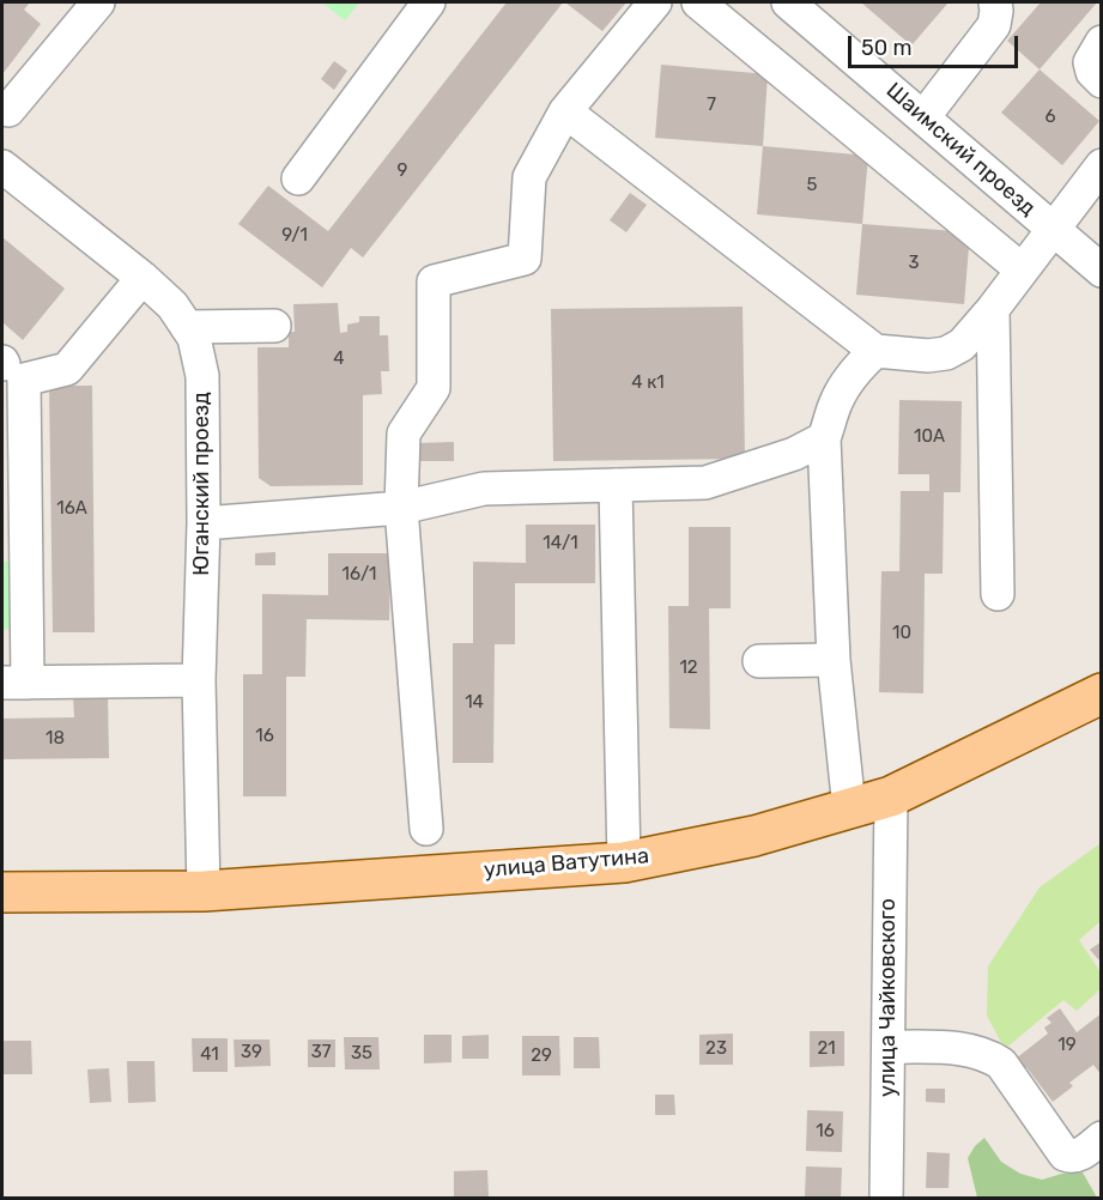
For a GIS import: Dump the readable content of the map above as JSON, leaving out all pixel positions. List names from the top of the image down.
{
  "streets": {
    "main road": ["улица Ватутина"],
    "street": ["Шаимский проезд", "Юганский проезд", "улица Чайковского"]
  },
  "crossings": [
    ["Юганский проезд", "улица Ватутина"],
    ["улица Ватутина", "улица Чайковского"]
  ],
  "house_numbers": [
    "7",
    "6",
    "9",
    "5",
    "9/1",
    "3",
    "4",
    "4 к1",
    "10А",
    "16А",
    "14/1",
    "16/1",
    "10",
    "12",
    "14",
    "16",
    "18",
    "19",
    "23",
    "21",
    "39",
    "37",
    "35",
    "41",
    "29",
    "16"
  ],
  "scale_bar": "50 m"
}
